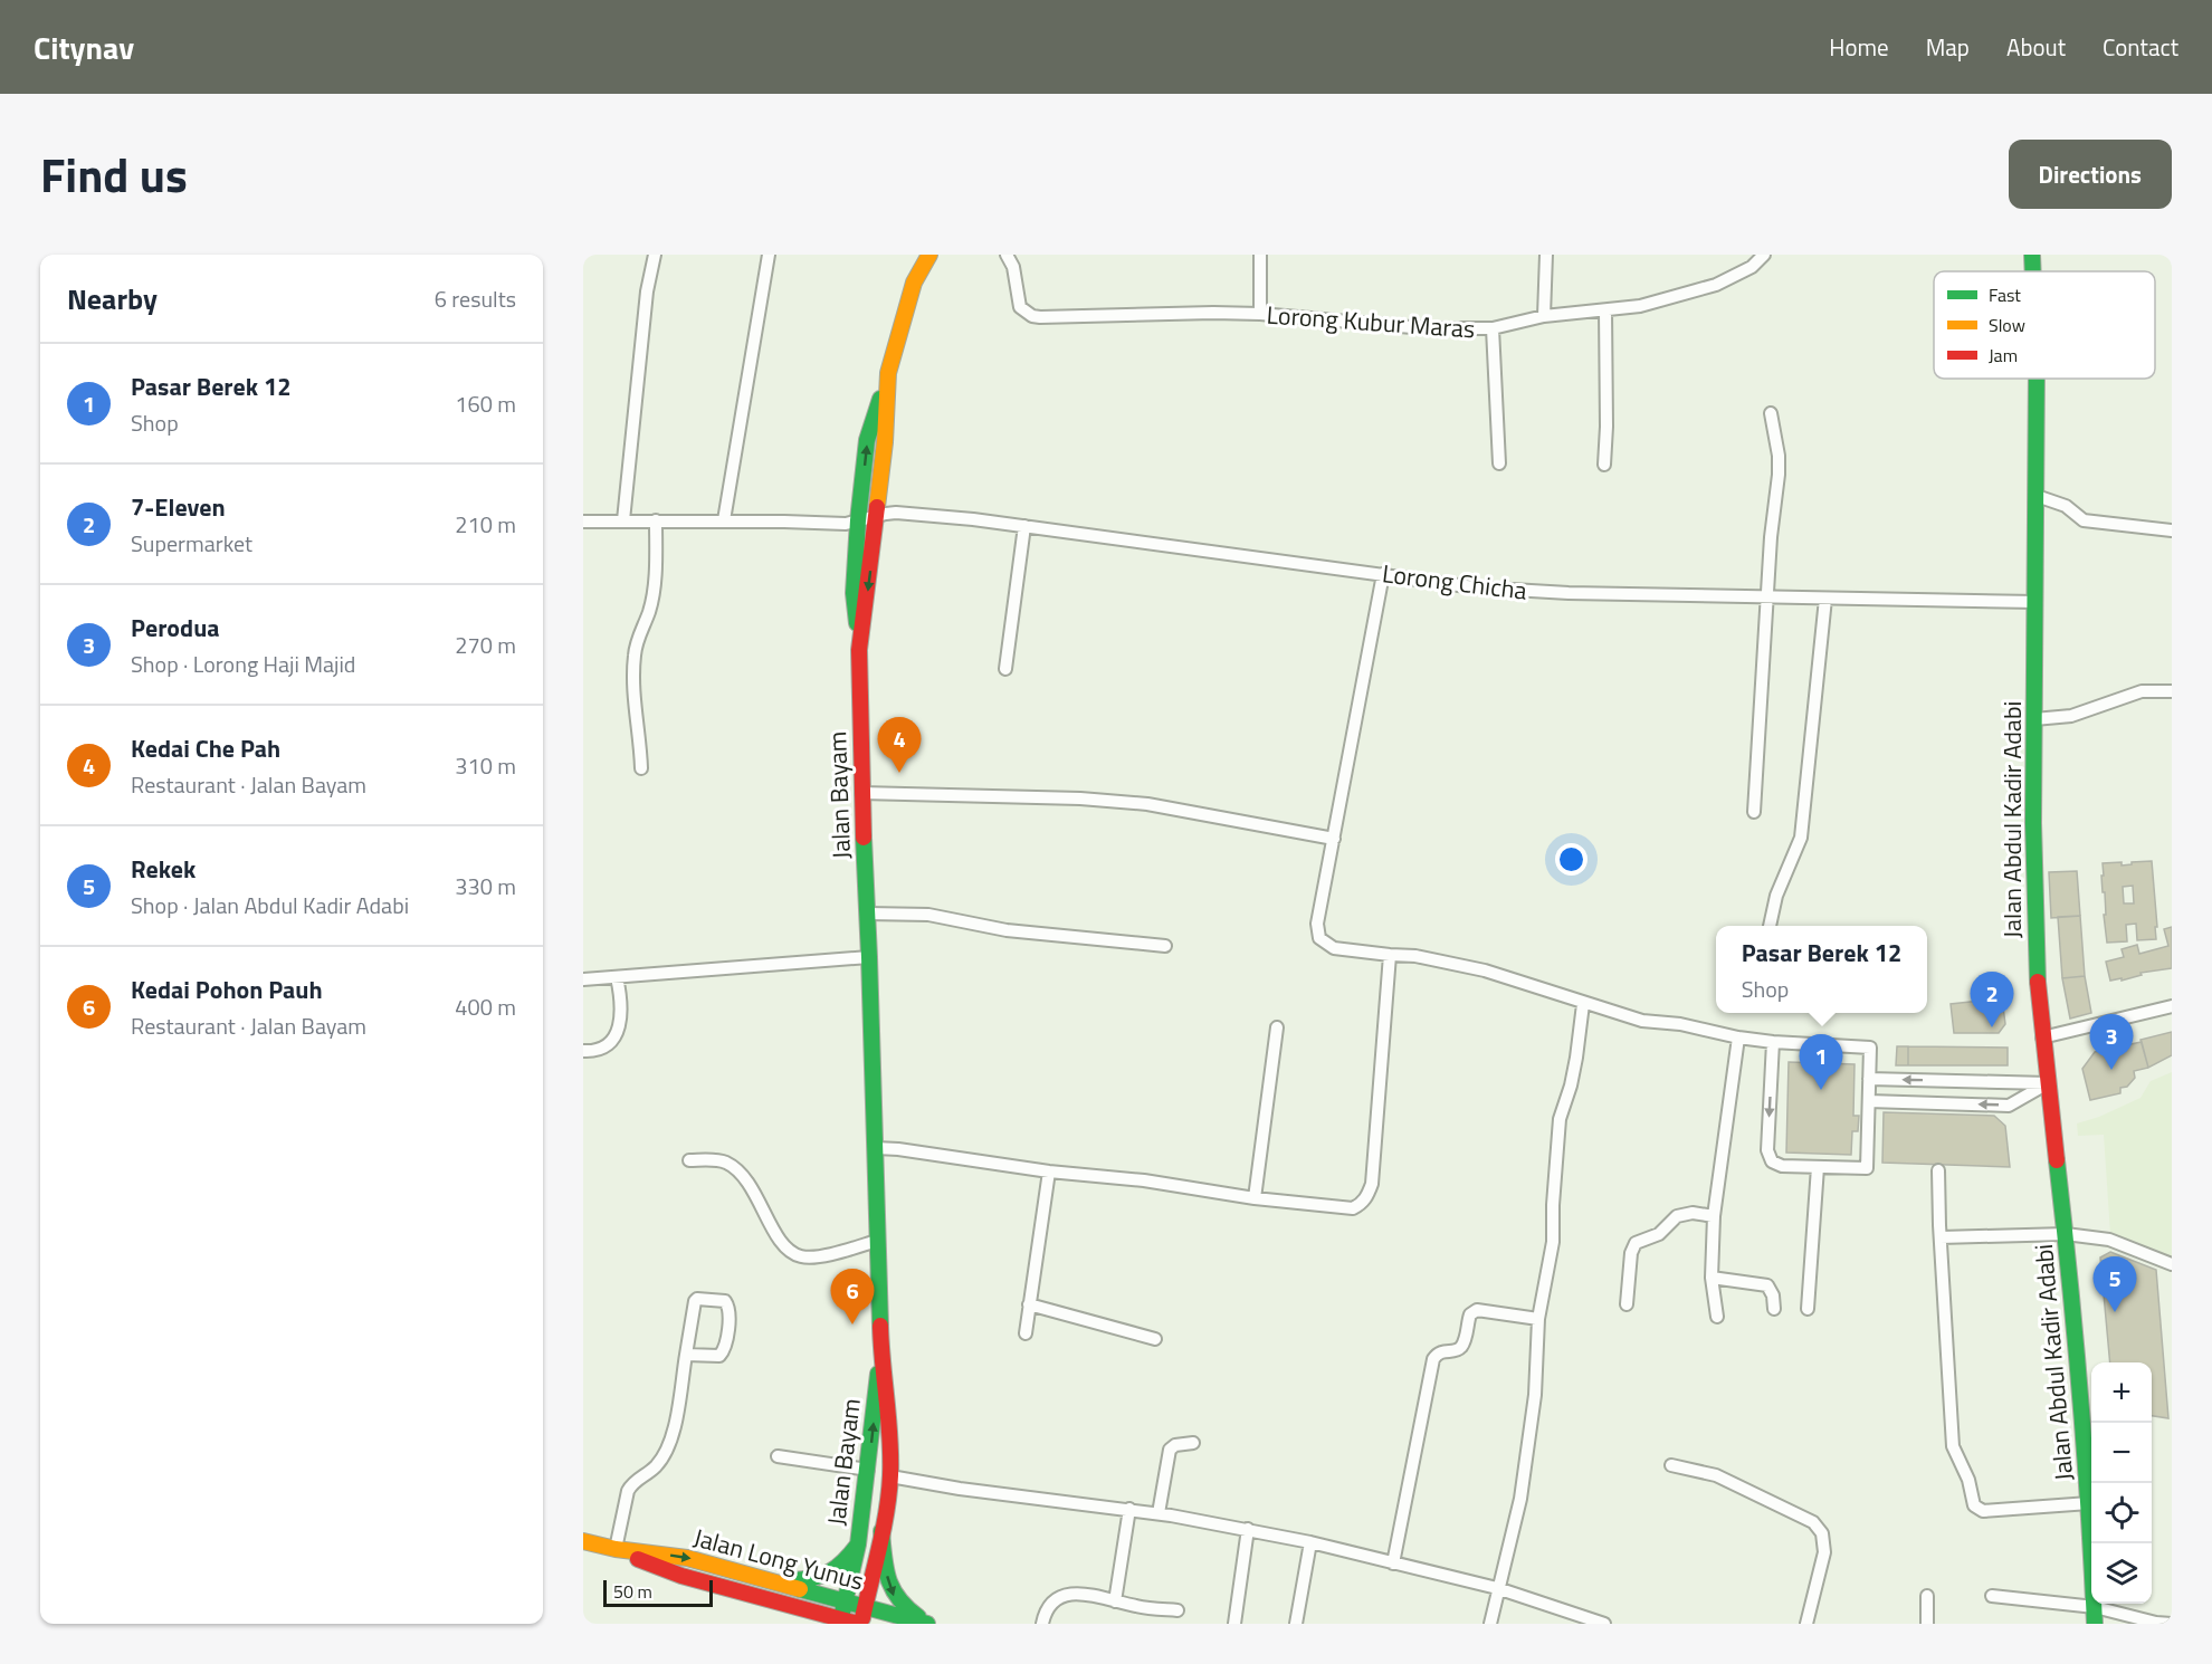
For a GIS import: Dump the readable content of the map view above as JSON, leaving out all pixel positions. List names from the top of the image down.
{
  "streets": {
    "main road": ["Jalan Bayam", "Jalan Abdul Kadir Adabi", "Jalan Long Yunus"],
    "street": ["Lorong Kubur Maras", "Lorong Chicha"]
  },
  "crossings": [
    ["Lorong Chicha", "Jalan Bayam"],
    ["Lorong Chicha", "Jalan Abdul Kadir Adabi"],
    ["Jalan Bayam", "Jalan Long Yunus"]
  ],
  "legend": ["Fast", "Slow", "Jam"],
  "scale_bar": "50 m",
  "page": {
    "header": "Citynav",
    "nav": [
      "Home",
      "Map",
      "About",
      "Contact"
    ],
    "title": "Find us",
    "buttons": "Directions",
    "heading": ["Nearby", "6 results"],
    "list": [
      {
        "mark": "1",
        "name": "Pasar Berek 12",
        "note": "Shop",
        "value": "160 m"
      },
      {
        "mark": "2",
        "name": "7-Eleven",
        "note": "Supermarket",
        "value": "210 m"
      },
      {
        "mark": "3",
        "name": "Perodua",
        "note": "Shop · Lorong Haji Majid",
        "value": "270 m"
      },
      {
        "mark": "4",
        "name": "Kedai Che Pah",
        "note": "Restaurant · Jalan Bayam",
        "value": "310 m"
      },
      {
        "mark": "5",
        "name": "Rekek",
        "note": "Shop · Jalan Abdul Kadir Adabi",
        "value": "330 m"
      },
      {
        "mark": "6",
        "name": "Kedai Pohon Pauh",
        "note": "Restaurant · Jalan Bayam",
        "value": "400 m"
      }
    ],
    "pins": [
      "4",
      "2",
      "3",
      "1",
      "5",
      "6"
    ],
    "popup": ["Pasar Berek 12", "Shop"],
    "map_buttons": ["+", "−"],
    "scale": "50 m"
  }
}
